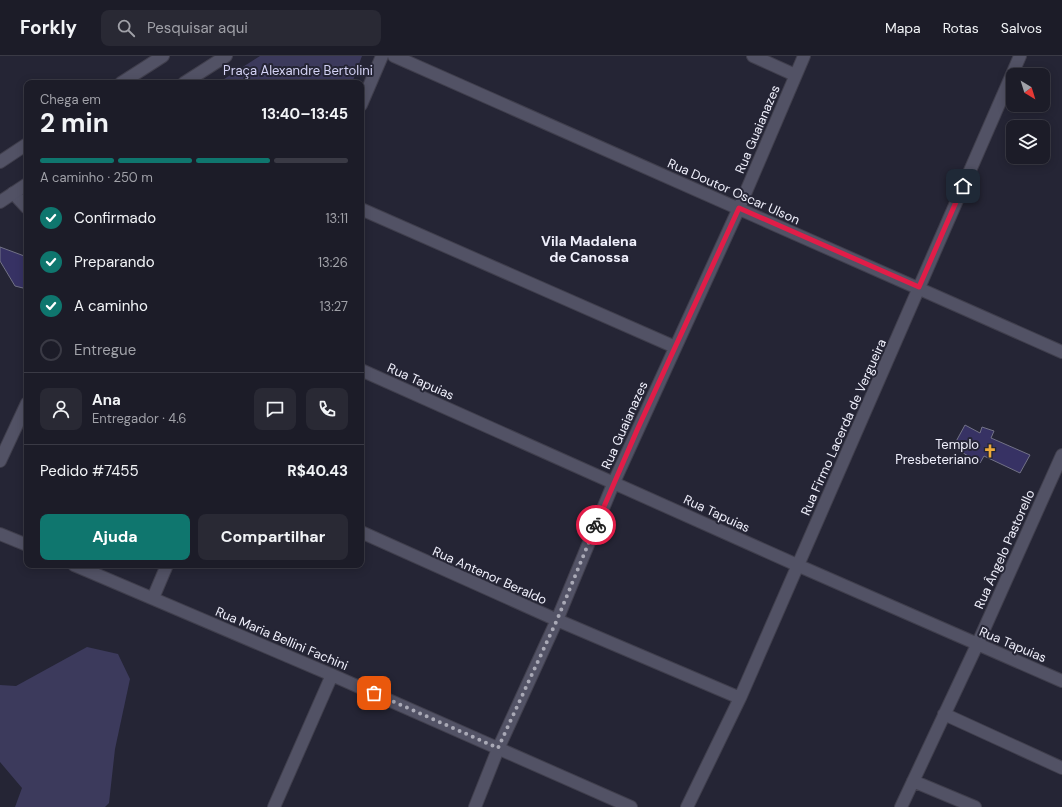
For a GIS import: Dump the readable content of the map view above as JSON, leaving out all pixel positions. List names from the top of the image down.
{
  "streets": {
    "street": [
      "Rua Guaianazes",
      "Rua Doutor Oscar Ulson",
      "Rua Tapuias",
      "Rua Firmo Lacerda de Vergueira",
      "Rua Ângelo Pastorello",
      "Rua Antenor Beraldo",
      "Rua Maria Bellini Fachini"
    ]
  },
  "crossings": [
    ["Rua Guaianazes", "Rua Doutor Oscar Ulson"],
    ["Rua Guaianazes", "Rua Tapuias"],
    ["Rua Guaianazes", "Rua Antenor Beraldo"],
    ["Rua Guaianazes", "Rua Maria Bellini Fachini"],
    ["Rua Doutor Oscar Ulson", "Rua Firmo Lacerda de Vergueira"],
    ["Rua Tapuias", "Rua Firmo Lacerda de Vergueira"],
    ["Rua Tapuias", "Rua Ângelo Pastorello"],
    ["Rua Firmo Lacerda de Vergueira", "Rua Antenor Beraldo"]
  ],
  "districts": ["Vila Madalena de Canossa"],
  "parks": ["Praça Alexandre Bertolini"],
  "places": {
    "church": ["Templo Presbeteriano"]
  },
  "north": "bottom right",
  "page": {
    "header": "Forkly",
    "search": "Pesquisar aqui",
    "nav": ["Mapa", "Rotas", "Salvos"],
    "heading": ["2 min", "Chega em", "13:40–13:45"],
    "panel": [
      "Ana",
      "Entregador · 4.6",
      "Pedido #7455",
      "R$40.43"
    ],
    "bar": "A caminho · 250 m",
    "list": [
      ["Confirmado", "13:11"],
      ["Preparando", "13:26"],
      ["A caminho", "13:27"],
      "Entregue"
    ],
    "buttons": ["Ajuda", "Compartilhar"]
  }
}
